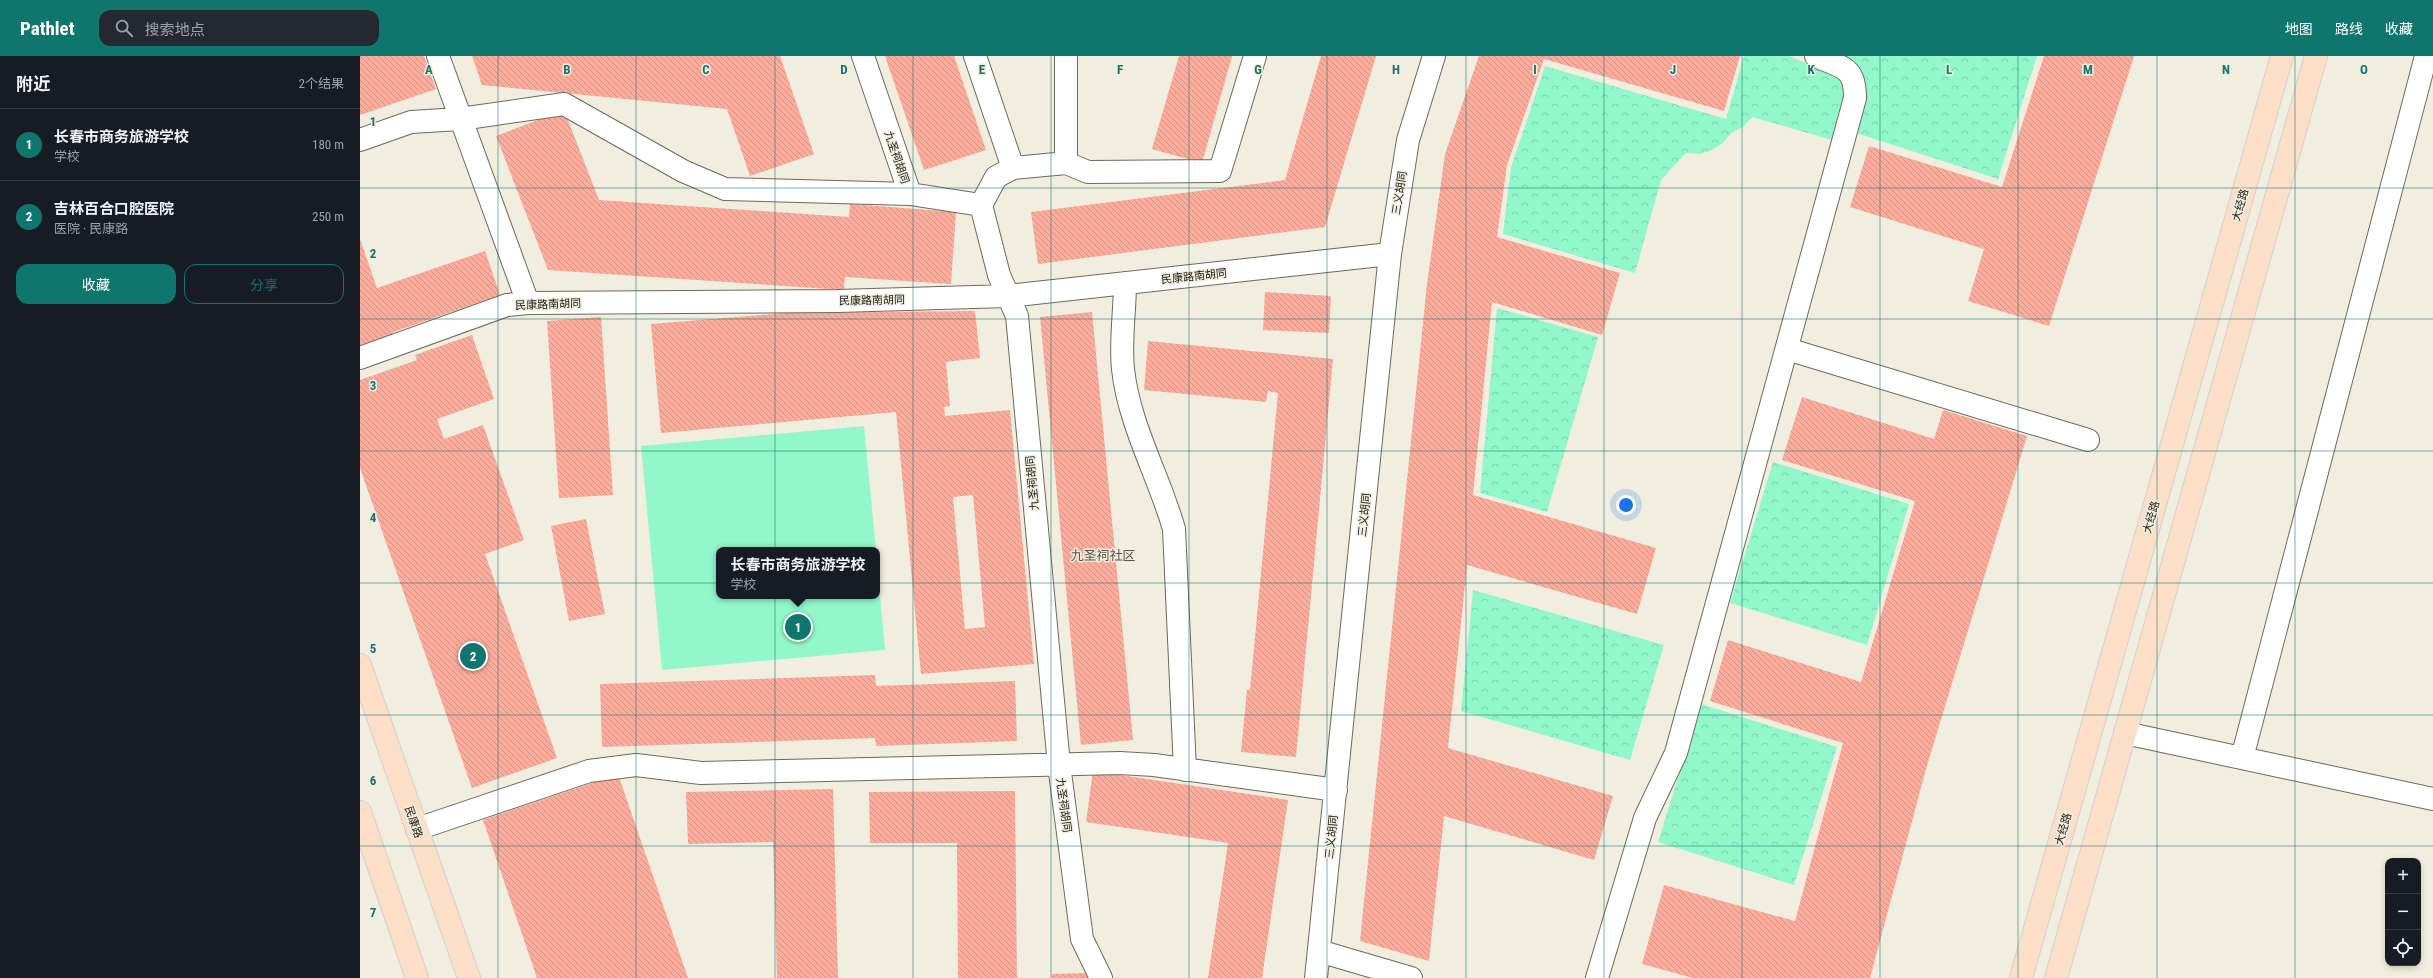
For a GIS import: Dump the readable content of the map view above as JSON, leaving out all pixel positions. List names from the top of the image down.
{
  "streets": {
    "main road": ["大经路", "民康路"],
    "street": ["九圣祠胡同", "三义胡同", "民康路南胡同"]
  },
  "crossings": [
    ["九圣祠胡同", "民康路南胡同"],
    ["三义胡同", "民康路南胡同"]
  ],
  "districts": ["九圣祠社区"],
  "page": {
    "header": "Pathlet",
    "search": "搜索地点",
    "nav": ["地图", "路线", "收藏"],
    "heading": ["附近", "2个结果"],
    "list": [
      {
        "mark": "1",
        "name": "长春市商务旅游学校",
        "note": "学校",
        "value": "180 m"
      },
      {
        "mark": "2",
        "name": "吉林百合口腔医院",
        "note": "医院 · 民康路",
        "value": "250 m"
      }
    ],
    "buttons": ["收藏", "分享"],
    "popup": ["长春市商务旅游学校", "学校"],
    "pins": ["1", "2"],
    "map_buttons": ["+", "−"]
  },
  "grid": {
    "columns": [
      "A",
      "B",
      "C",
      "D",
      "E",
      "F",
      "G",
      "H",
      "I",
      "J",
      "K",
      "L",
      "M",
      "N",
      "O"
    ],
    "rows": [
      "1",
      "2",
      "3",
      "4",
      "5",
      "6",
      "7"
    ]
  }
}
